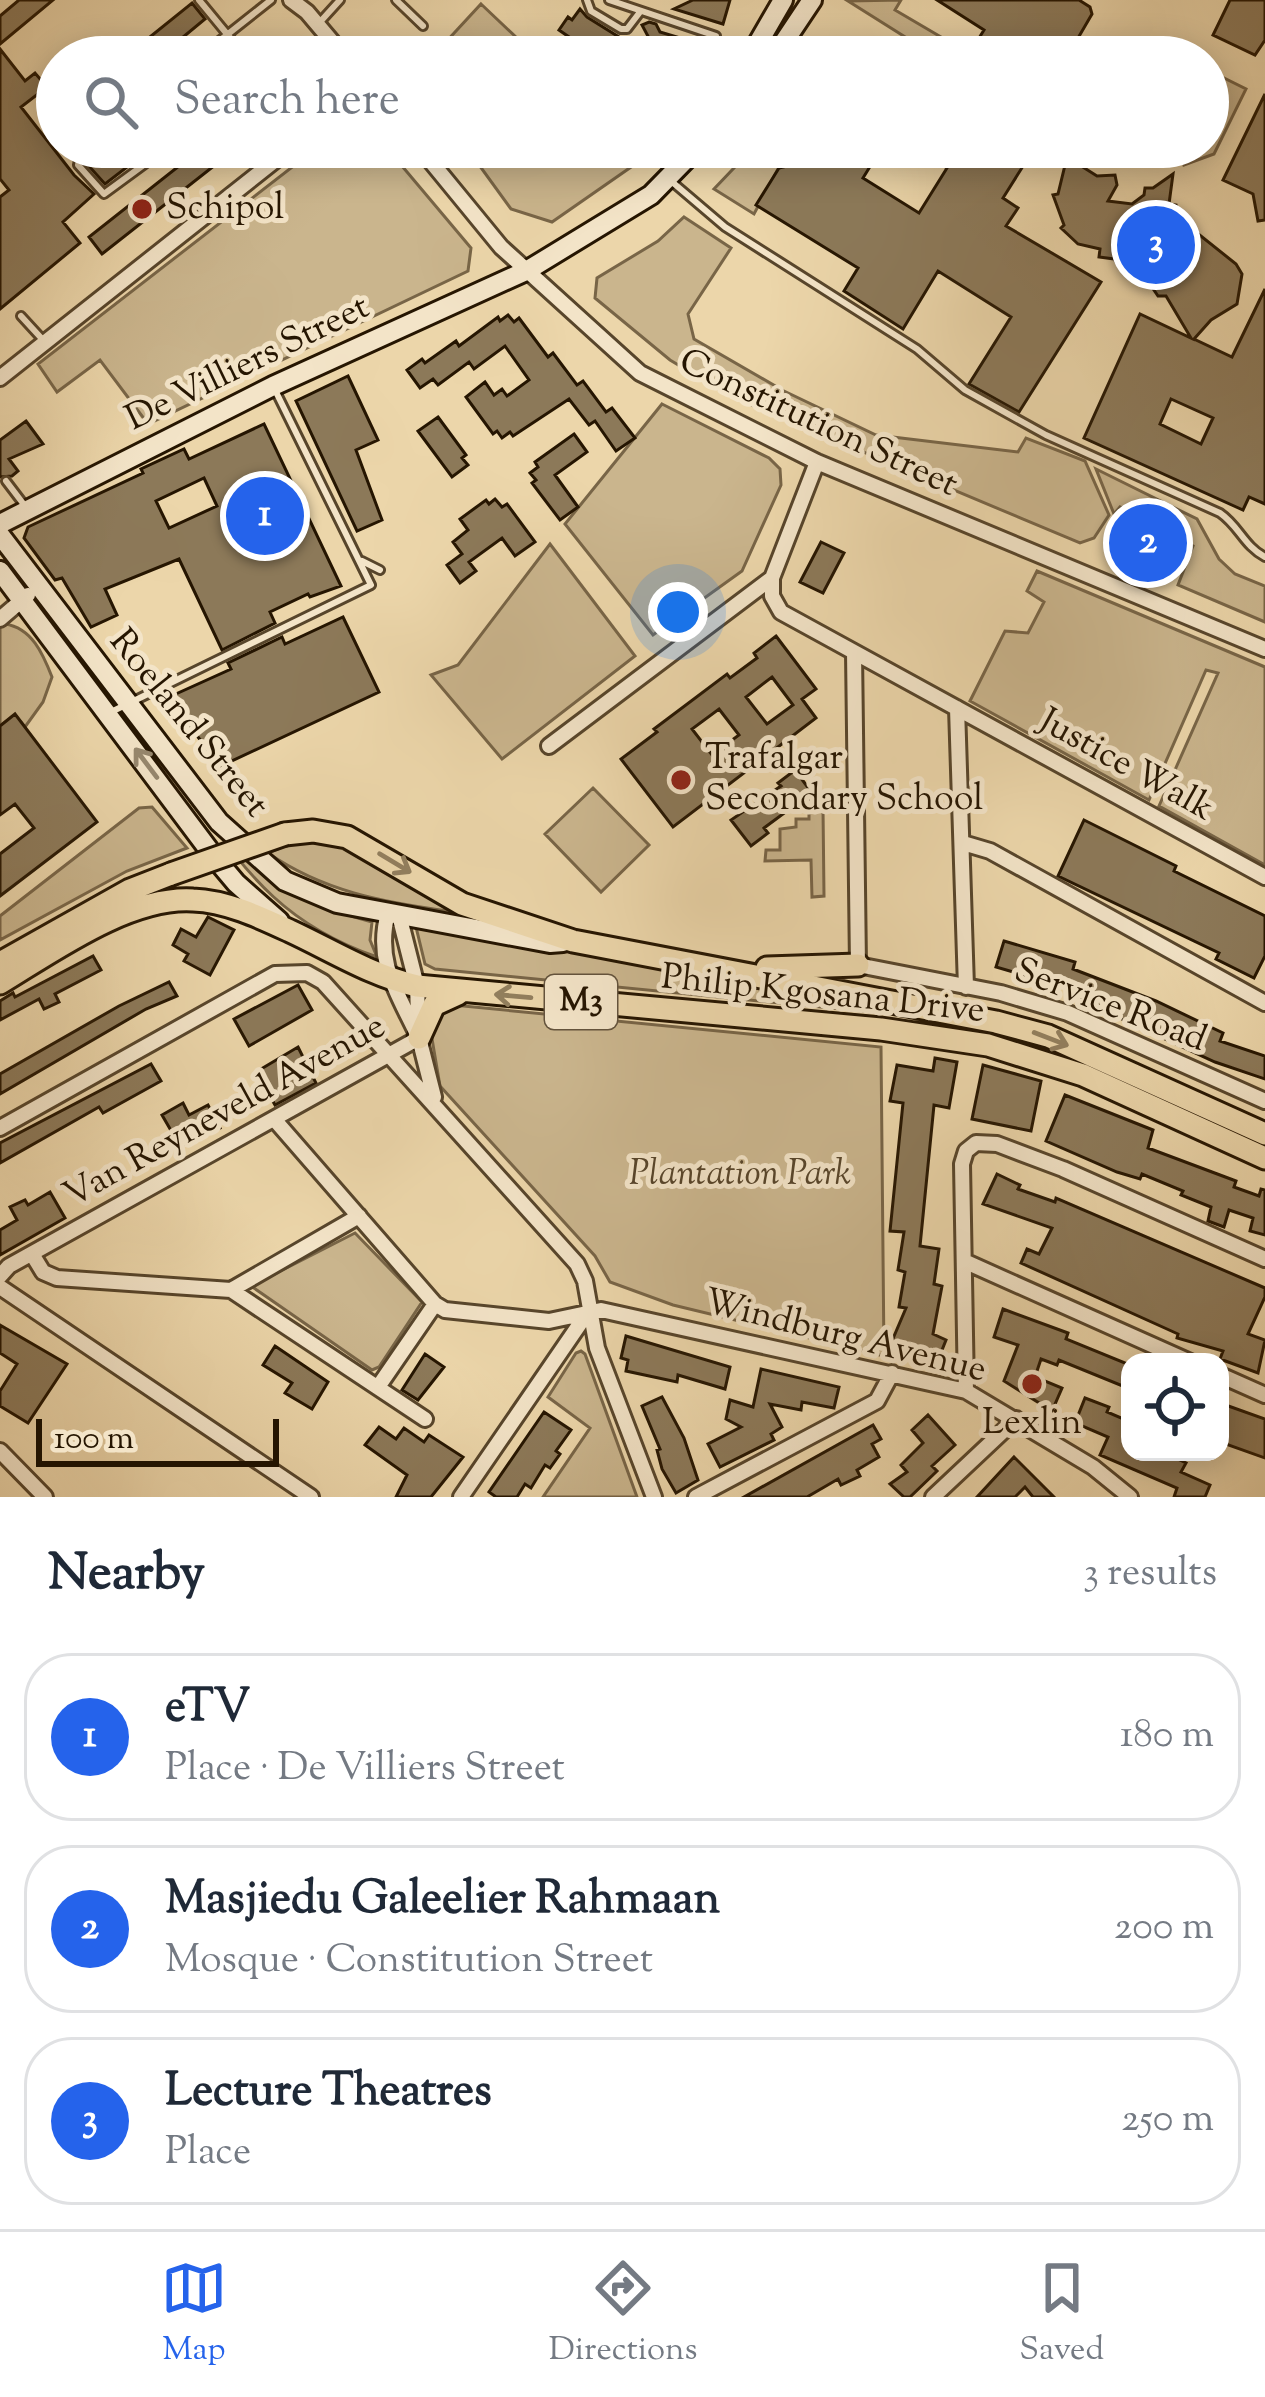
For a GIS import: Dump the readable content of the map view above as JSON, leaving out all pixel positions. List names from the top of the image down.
{
  "streets": {
    "main road": [
      "De Villiers Street",
      "Roeland Street",
      "Philip Kgosana Drive",
      "M3"
    ],
    "street": [
      "Constitution Street",
      "Justice Walk",
      "Service Road",
      "Van Reyneveld Avenue",
      "Windburg Avenue"
    ]
  },
  "crossings": [
    ["De Villiers Street", "Constitution Street"],
    ["Roeland Street", "Philip Kgosana Drive"],
    ["Roeland Street", "M3"],
    ["Philip Kgosana Drive", "M3"]
  ],
  "parks": ["Plantation Park"],
  "places": ["Schipol", "Trafalgar Secondary School", "Lexlin"],
  "scale_bar": "100 m",
  "page": {
    "search": "Search here",
    "pins": ["3", "1", "2"],
    "scale": "100 m",
    "heading": ["Nearby", "3 results"],
    "list": [
      {
        "mark": "1",
        "name": "eTV",
        "note": "Place · De Villiers Street",
        "value": "180 m"
      },
      {
        "mark": "2",
        "name": "Masjiedu Galeelier Rahmaan",
        "note": "Mosque · Constitution Street",
        "value": "200 m"
      },
      {
        "mark": "3",
        "name": "Lecture Theatres",
        "note": "Place",
        "value": "250 m"
      }
    ],
    "nav": ["Map", "Directions", "Saved"]
  }
}
